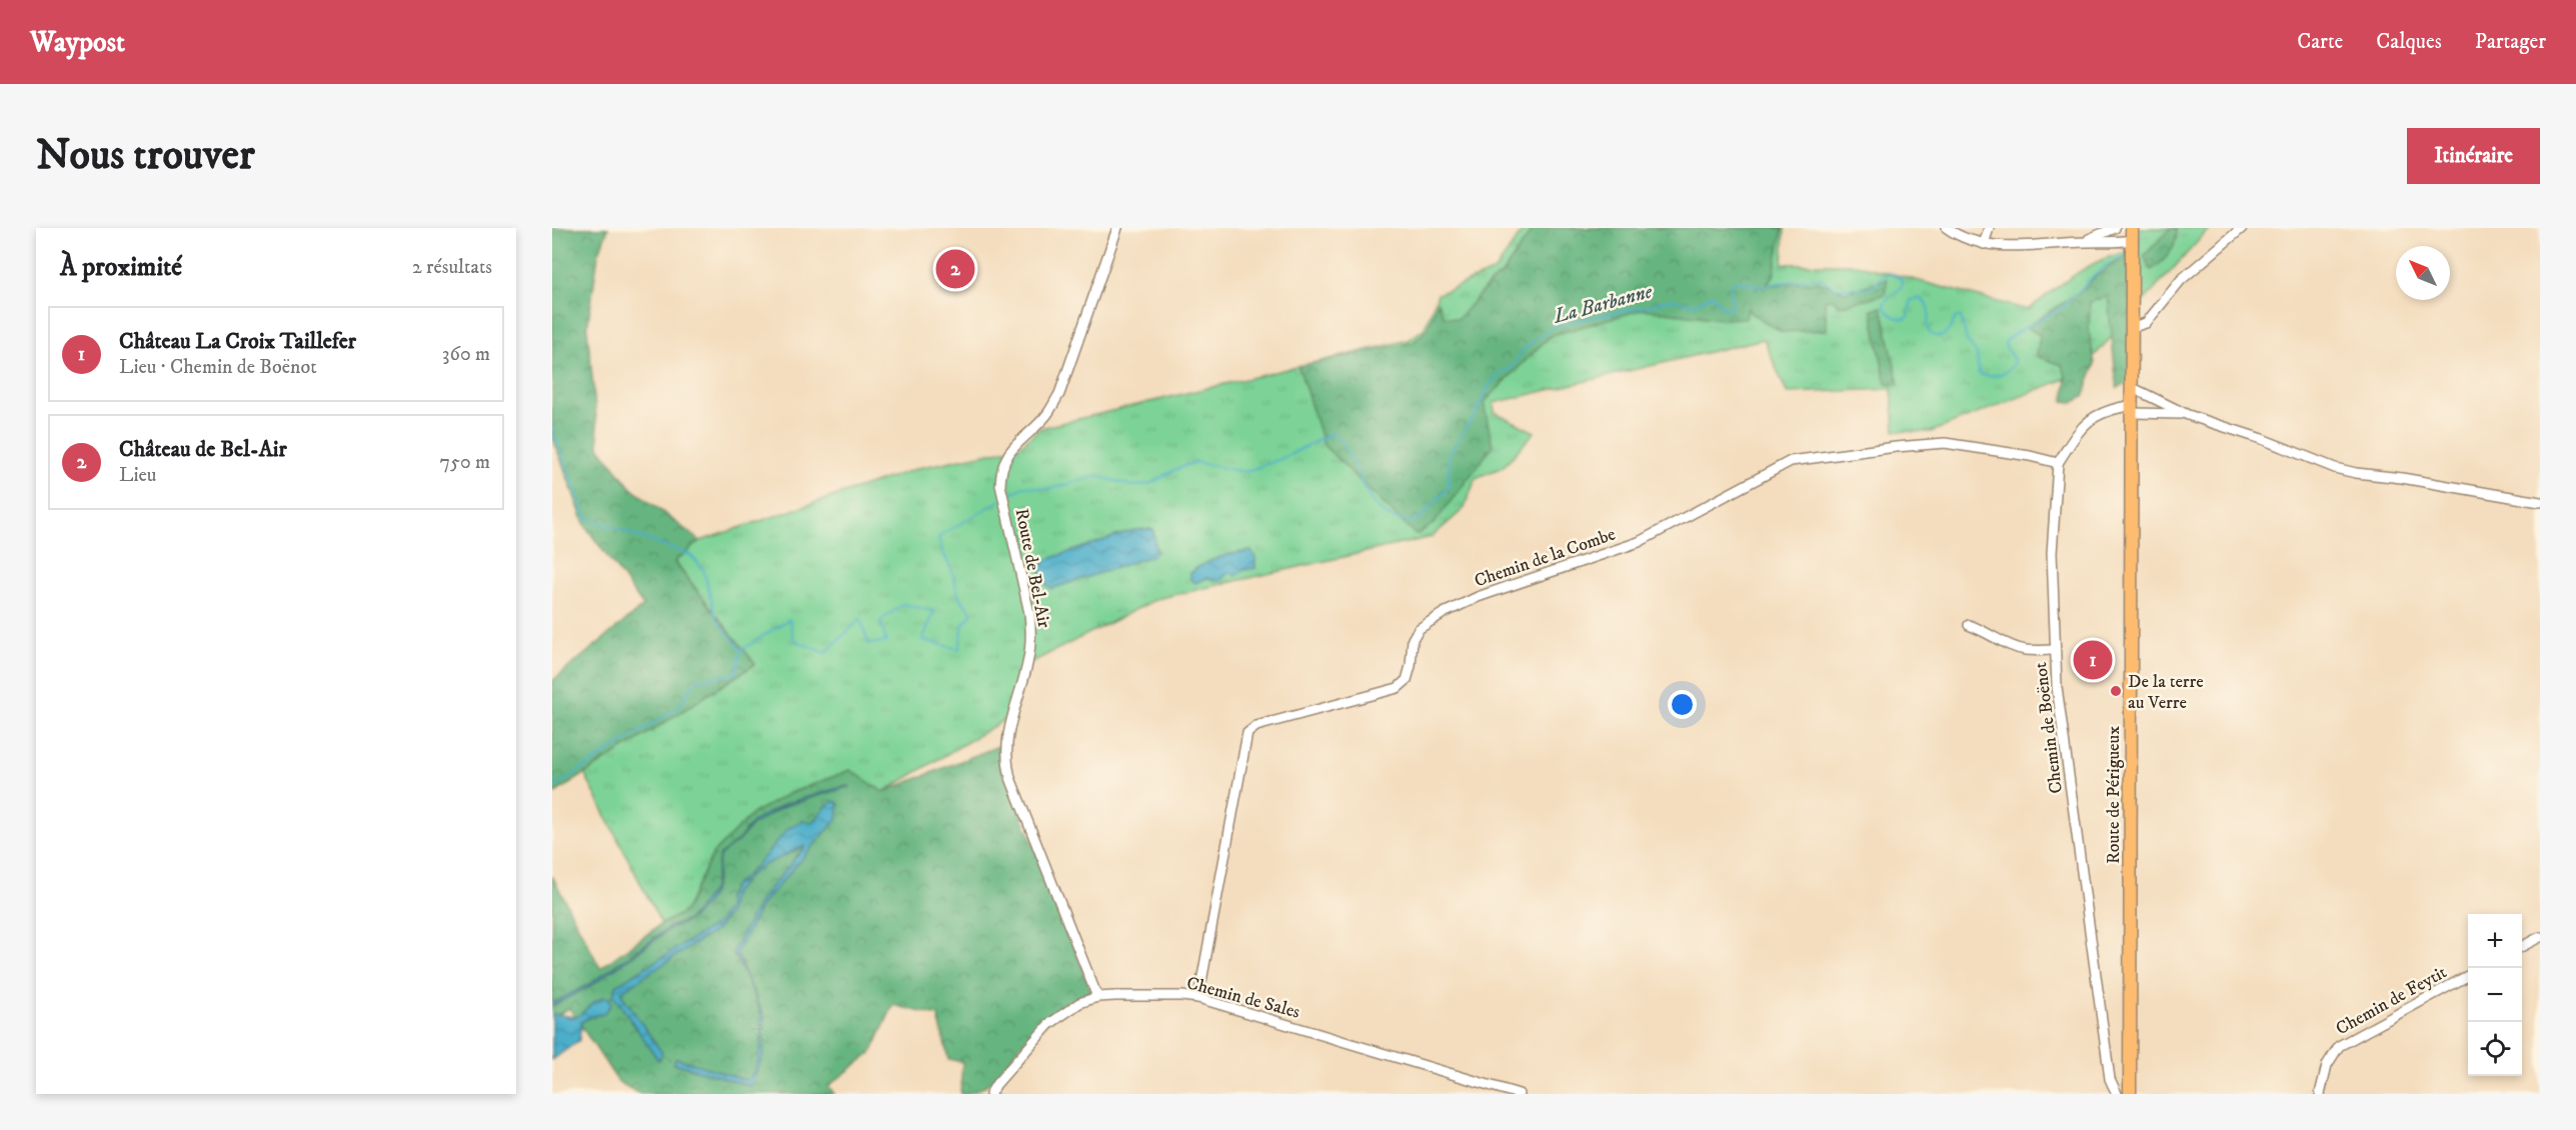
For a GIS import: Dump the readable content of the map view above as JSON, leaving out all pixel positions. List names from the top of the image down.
{
  "streets": {
    "main road": ["Route de Périgueux"],
    "street": [
      "Chemin de la Combe",
      "Route de Bel-Air",
      "Chemin de Boënot",
      "Chemin de Sales",
      "Chemin de Feytit"
    ]
  },
  "crossings": [
    ["Chemin de la Combe", "Chemin de Boënot"],
    ["Chemin de la Combe", "Chemin de Sales"],
    ["Route de Bel-Air", "Chemin de Sales"]
  ],
  "water": ["La Barbanne"],
  "places": ["De la terre au Verre"],
  "north": "top left",
  "page": {
    "header": "Waypost",
    "nav": ["Carte", "Calques", "Partager"],
    "buttons": "Itinéraire",
    "title": "Nous trouver",
    "heading": ["À proximité", "2 résultats"],
    "pins": ["2", "1"],
    "list": [
      {
        "mark": "1",
        "name": "Château La Croix Taillefer",
        "note": "Lieu · Chemin de Boënot",
        "value": "360 m"
      },
      {
        "mark": "2",
        "name": "Château de Bel-Air",
        "note": "Lieu",
        "value": "750 m"
      }
    ],
    "map_buttons": ["+", "−"]
  }
}
